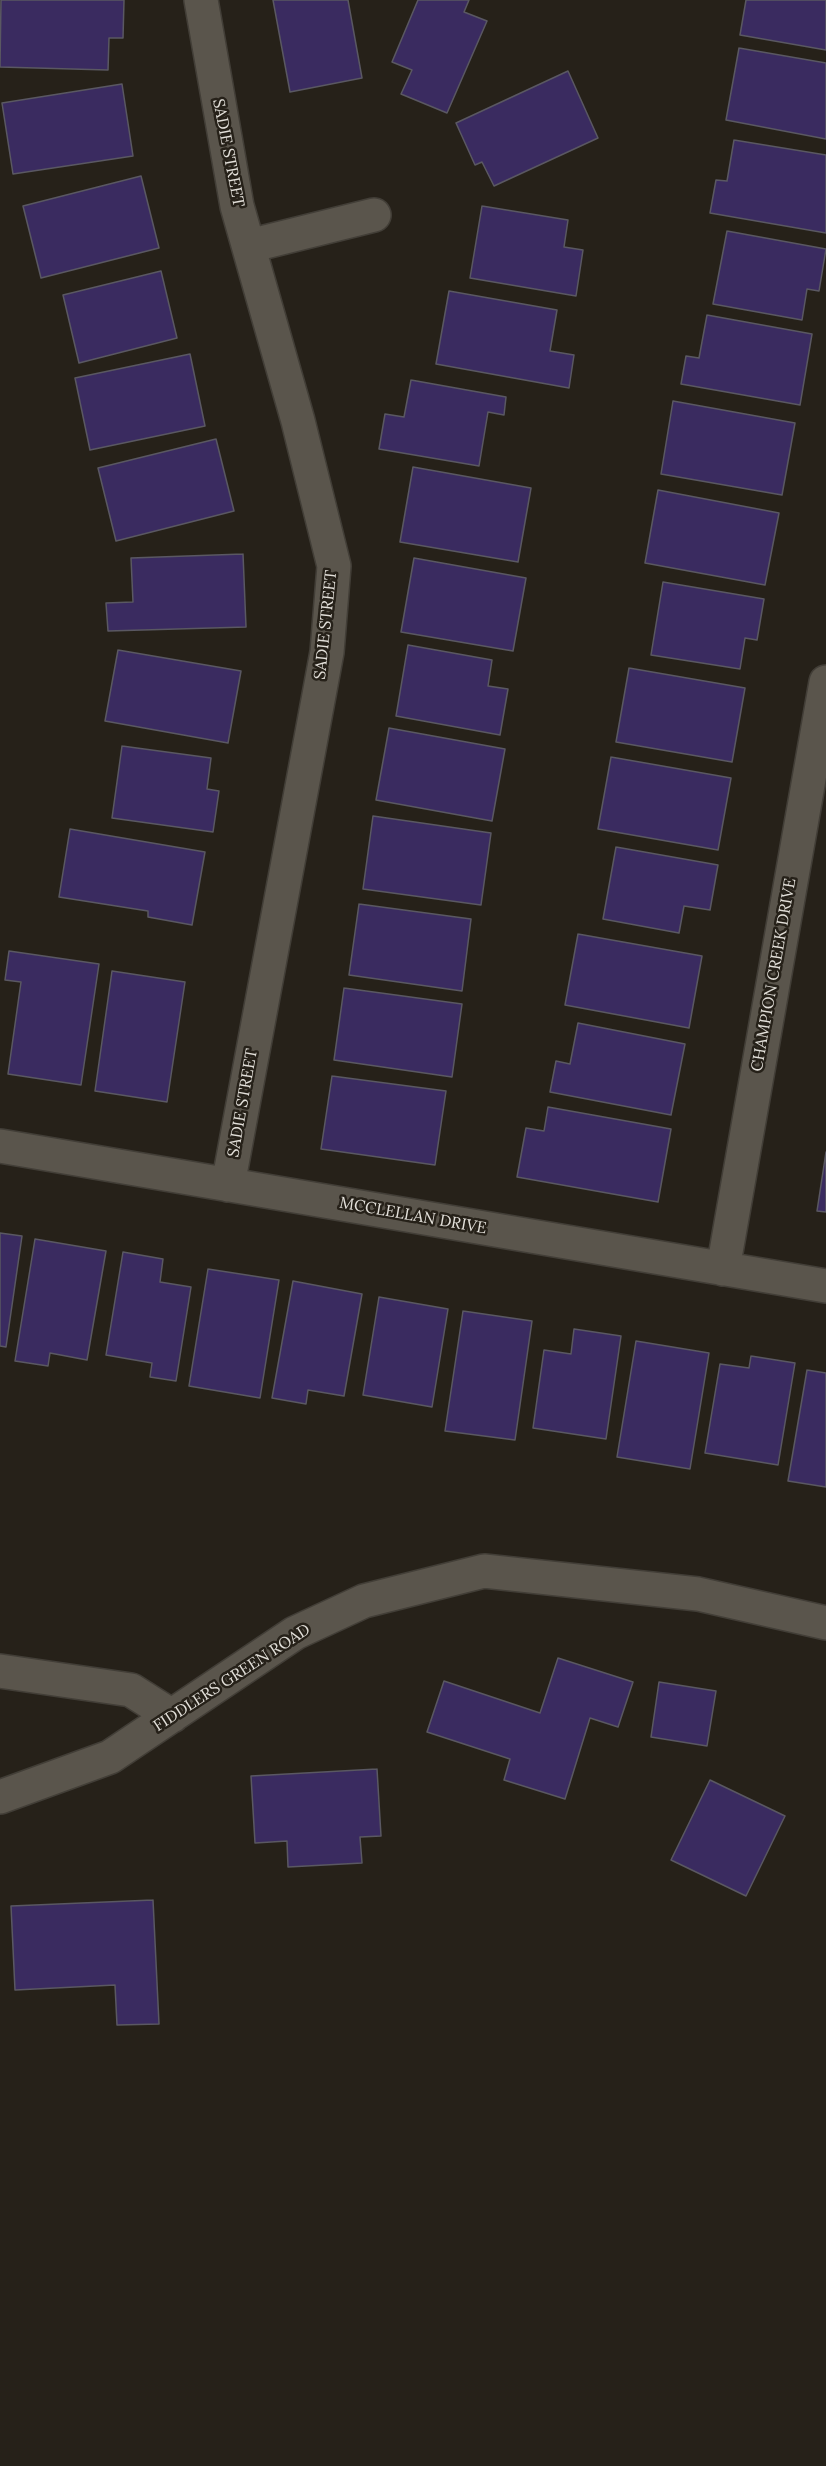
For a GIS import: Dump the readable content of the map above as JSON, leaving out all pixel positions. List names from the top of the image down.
{
  "streets": {
    "street": [
      "SADIE STREET",
      "CHAMPION CREEK DRIVE",
      "MCCLELLAN DRIVE",
      "FIDDLERS GREEN ROAD"
    ]
  },
  "crossings": [
    ["SADIE STREET", "MCCLELLAN DRIVE"],
    ["CHAMPION CREEK DRIVE", "MCCLELLAN DRIVE"]
  ]
}
